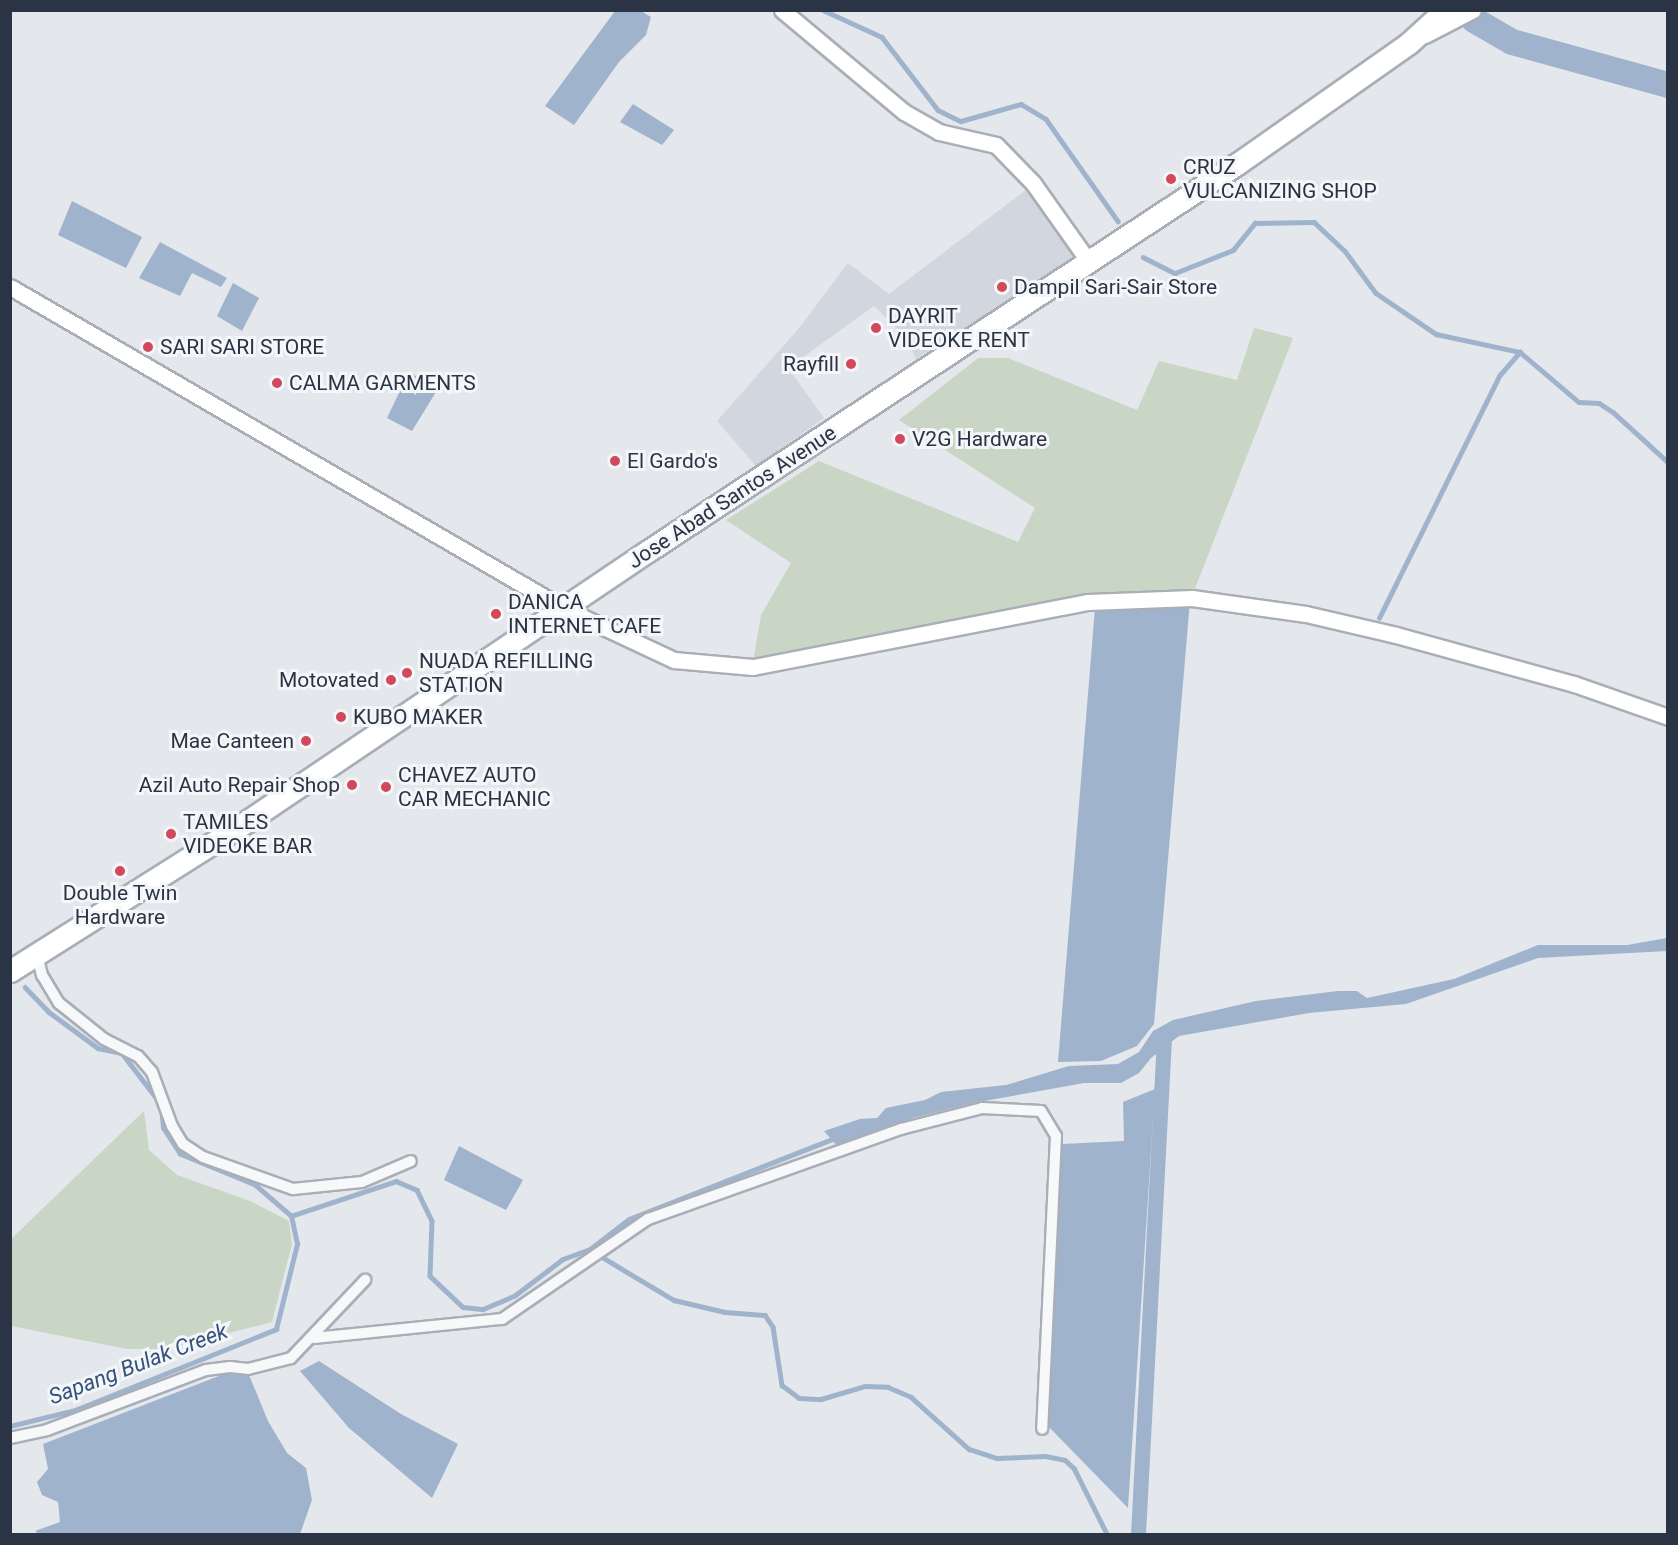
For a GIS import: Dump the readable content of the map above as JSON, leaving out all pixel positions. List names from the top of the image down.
{
  "streets": {
    "highway": ["Jose Abad Santos Avenue"]
  },
  "water": ["Sapang Bulak Creek"],
  "places": [
    "CRUZ VULCANIZING SHOP",
    "Dampil Sari-Sair Store",
    "DAYRIT VIDEOKE RENT",
    "SARI SARI STORE",
    "Rayfill",
    "CALMA GARMENTS",
    "V2G Hardware",
    "El Gardo's",
    "DANICA INTERNET CAFE",
    "NUADA REFILLING STATION",
    "Motovated",
    "KUBO MAKER",
    "Mae Canteen",
    "Azil Auto Repair Shop",
    "CHAVEZ AUTO CAR MECHANIC",
    "TAMILES VIDEOKE BAR",
    "Double Twin Hardware"
  ]
}
